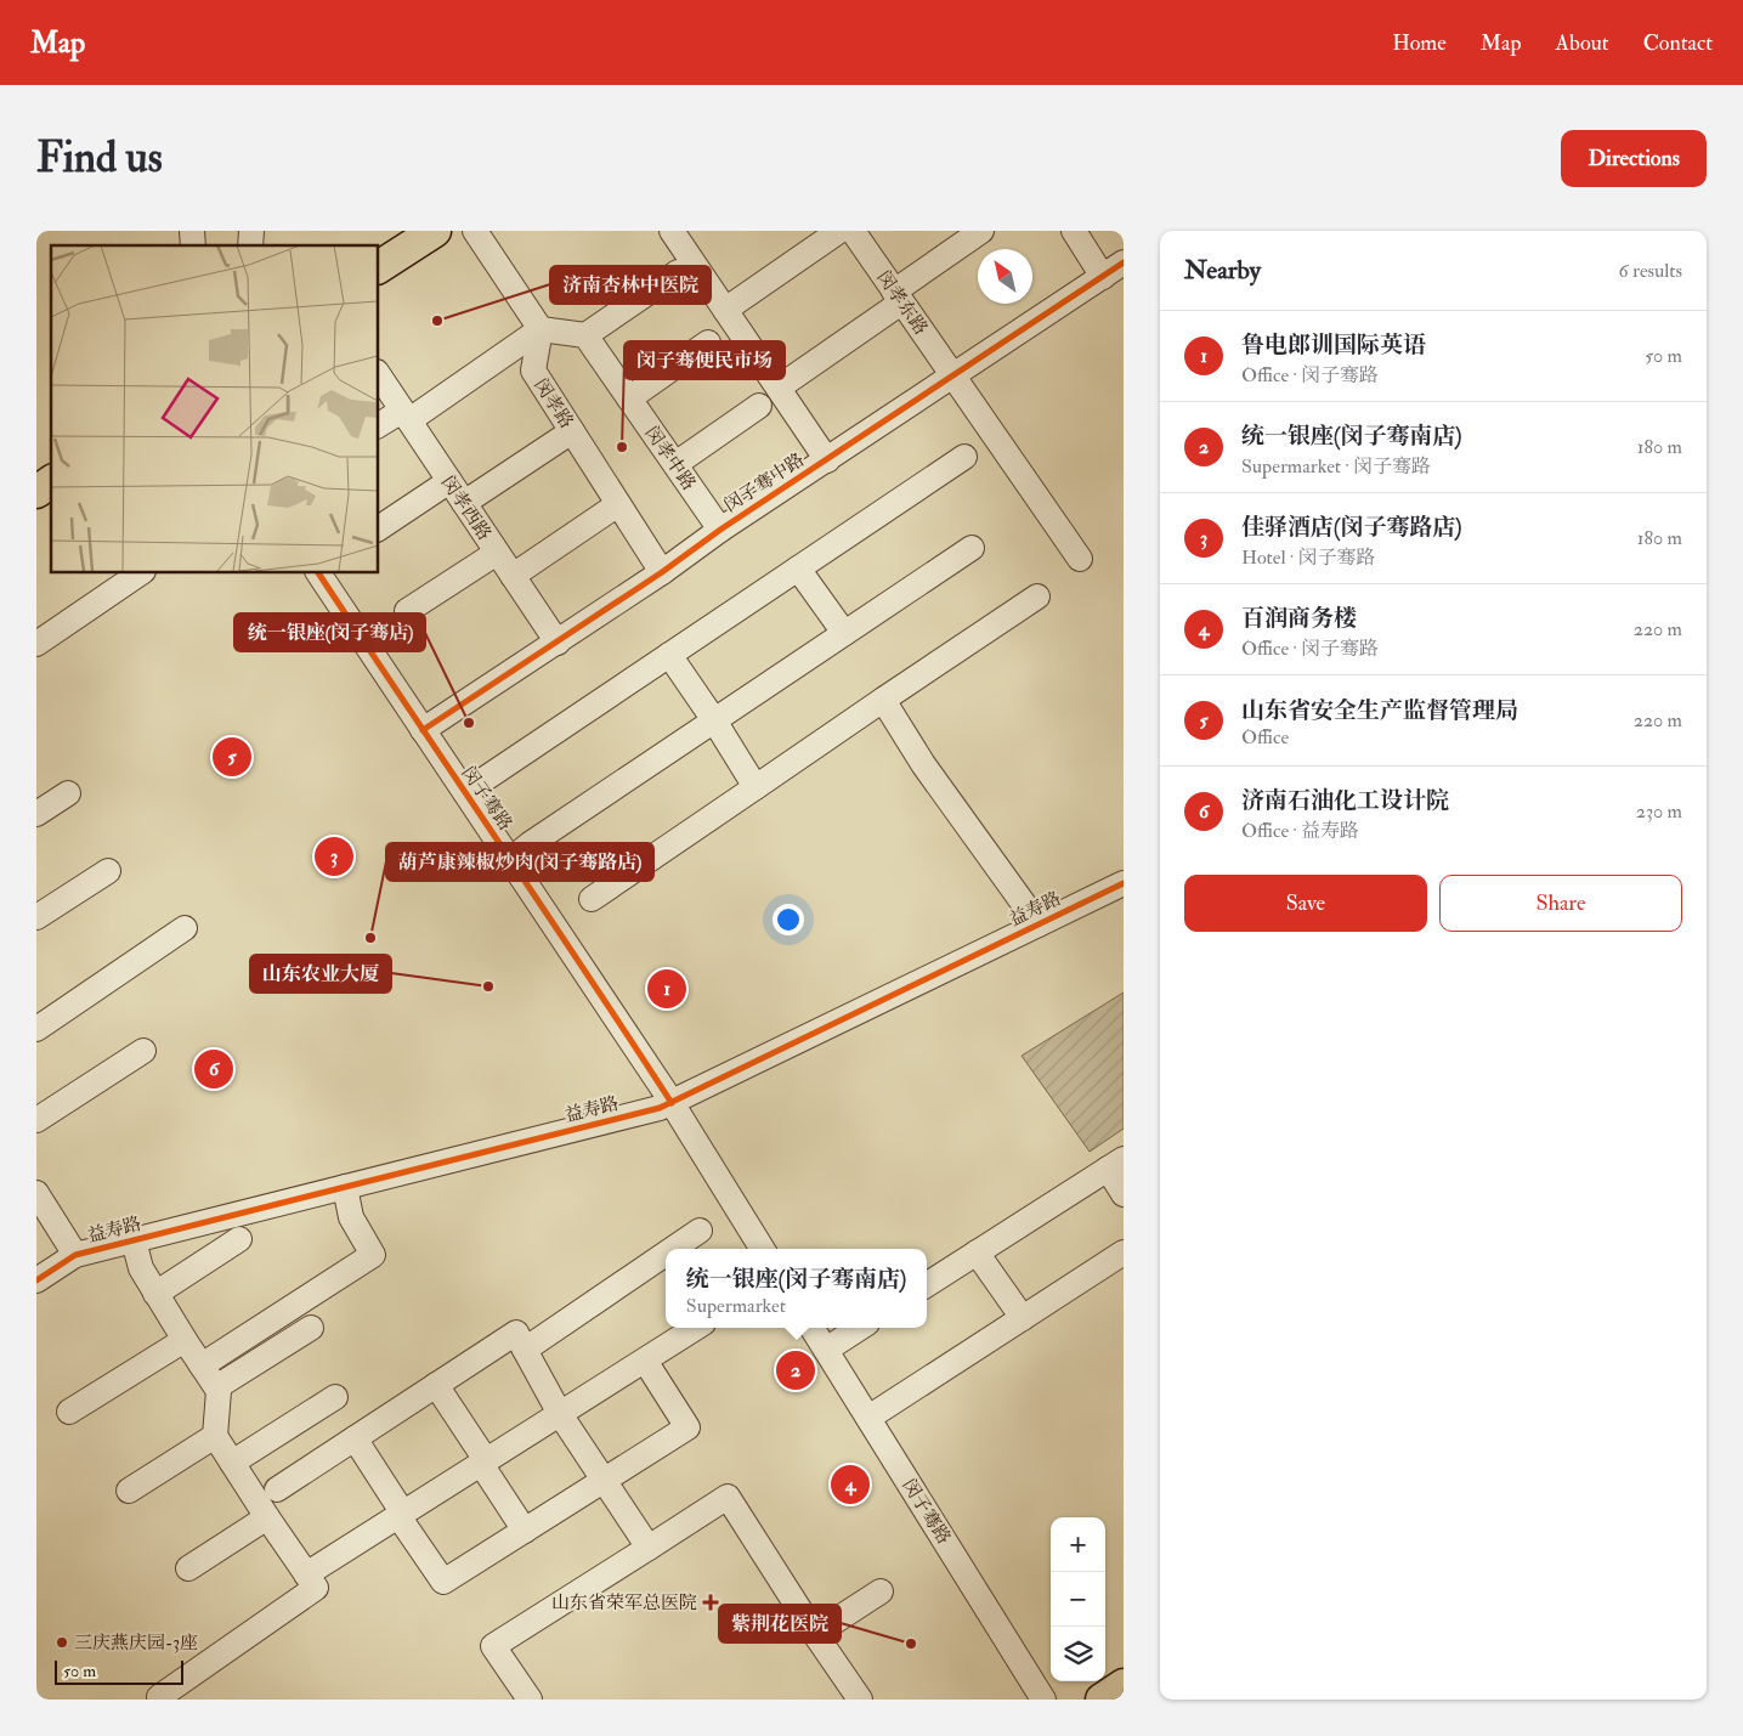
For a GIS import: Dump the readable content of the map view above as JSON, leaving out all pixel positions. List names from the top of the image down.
{
  "streets": {
    "street": [
      "闵孝东路",
      "闵孝路",
      "闵孝中路",
      "闵子骞中路",
      "闵孝西路",
      "闵子骞路",
      "益寿路"
    ]
  },
  "crossings": [
    ["闵孝东路", "闵子骞中路"],
    ["闵孝路", "闵子骞中路"],
    ["闵孝中路", "闵子骞中路"],
    ["闵子骞中路", "闵孝西路"],
    ["闵子骞中路", "闵子骞路"],
    ["闵子骞路", "益寿路"]
  ],
  "places": {
    "other": [
      "济南杏林中医院",
      "闵子骞便民市场",
      "统一银座(闵子骞店)",
      "葫芦康辣椒炒肉(闵子骞路店)",
      "山东农业大厦",
      "三庆燕庆园-3座",
      "紫荆花医院"
    ],
    "health": ["山东省荣军总医院"]
  },
  "scale_bar": "50 m",
  "north": "top left",
  "page": {
    "header": "Map",
    "nav": [
      "Home",
      "Map",
      "About",
      "Contact"
    ],
    "buttons": [
      "Directions",
      ["Save", "Share"]
    ],
    "title": "Find us",
    "heading": ["Nearby", "6 results"],
    "list": [
      {
        "mark": "1",
        "name": "鲁电郎训国际英语",
        "note": "Office · 闵子骞路",
        "value": "50 m"
      },
      {
        "mark": "2",
        "name": "统一银座(闵子骞南店)",
        "note": "Supermarket · 闵子骞路",
        "value": "180 m"
      },
      {
        "mark": "3",
        "name": "佳驿酒店(闵子骞路店)",
        "note": "Hotel · 闵子骞路",
        "value": "180 m"
      },
      {
        "mark": "4",
        "name": "百润商务楼",
        "note": "Office · 闵子骞路",
        "value": "220 m"
      },
      {
        "mark": "5",
        "name": "山东省安全生产监督管理局",
        "note": "Office",
        "value": "220 m"
      },
      {
        "mark": "6",
        "name": "济南石油化工设计院",
        "note": "Office · 益寿路",
        "value": "230 m"
      }
    ],
    "pins": [
      "5",
      "3",
      "1",
      "6",
      "2",
      "4"
    ],
    "popup": ["统一银座(闵子骞南店)", "Supermarket"],
    "map_buttons": ["+", "−"],
    "scale": "50 m"
  }
}
